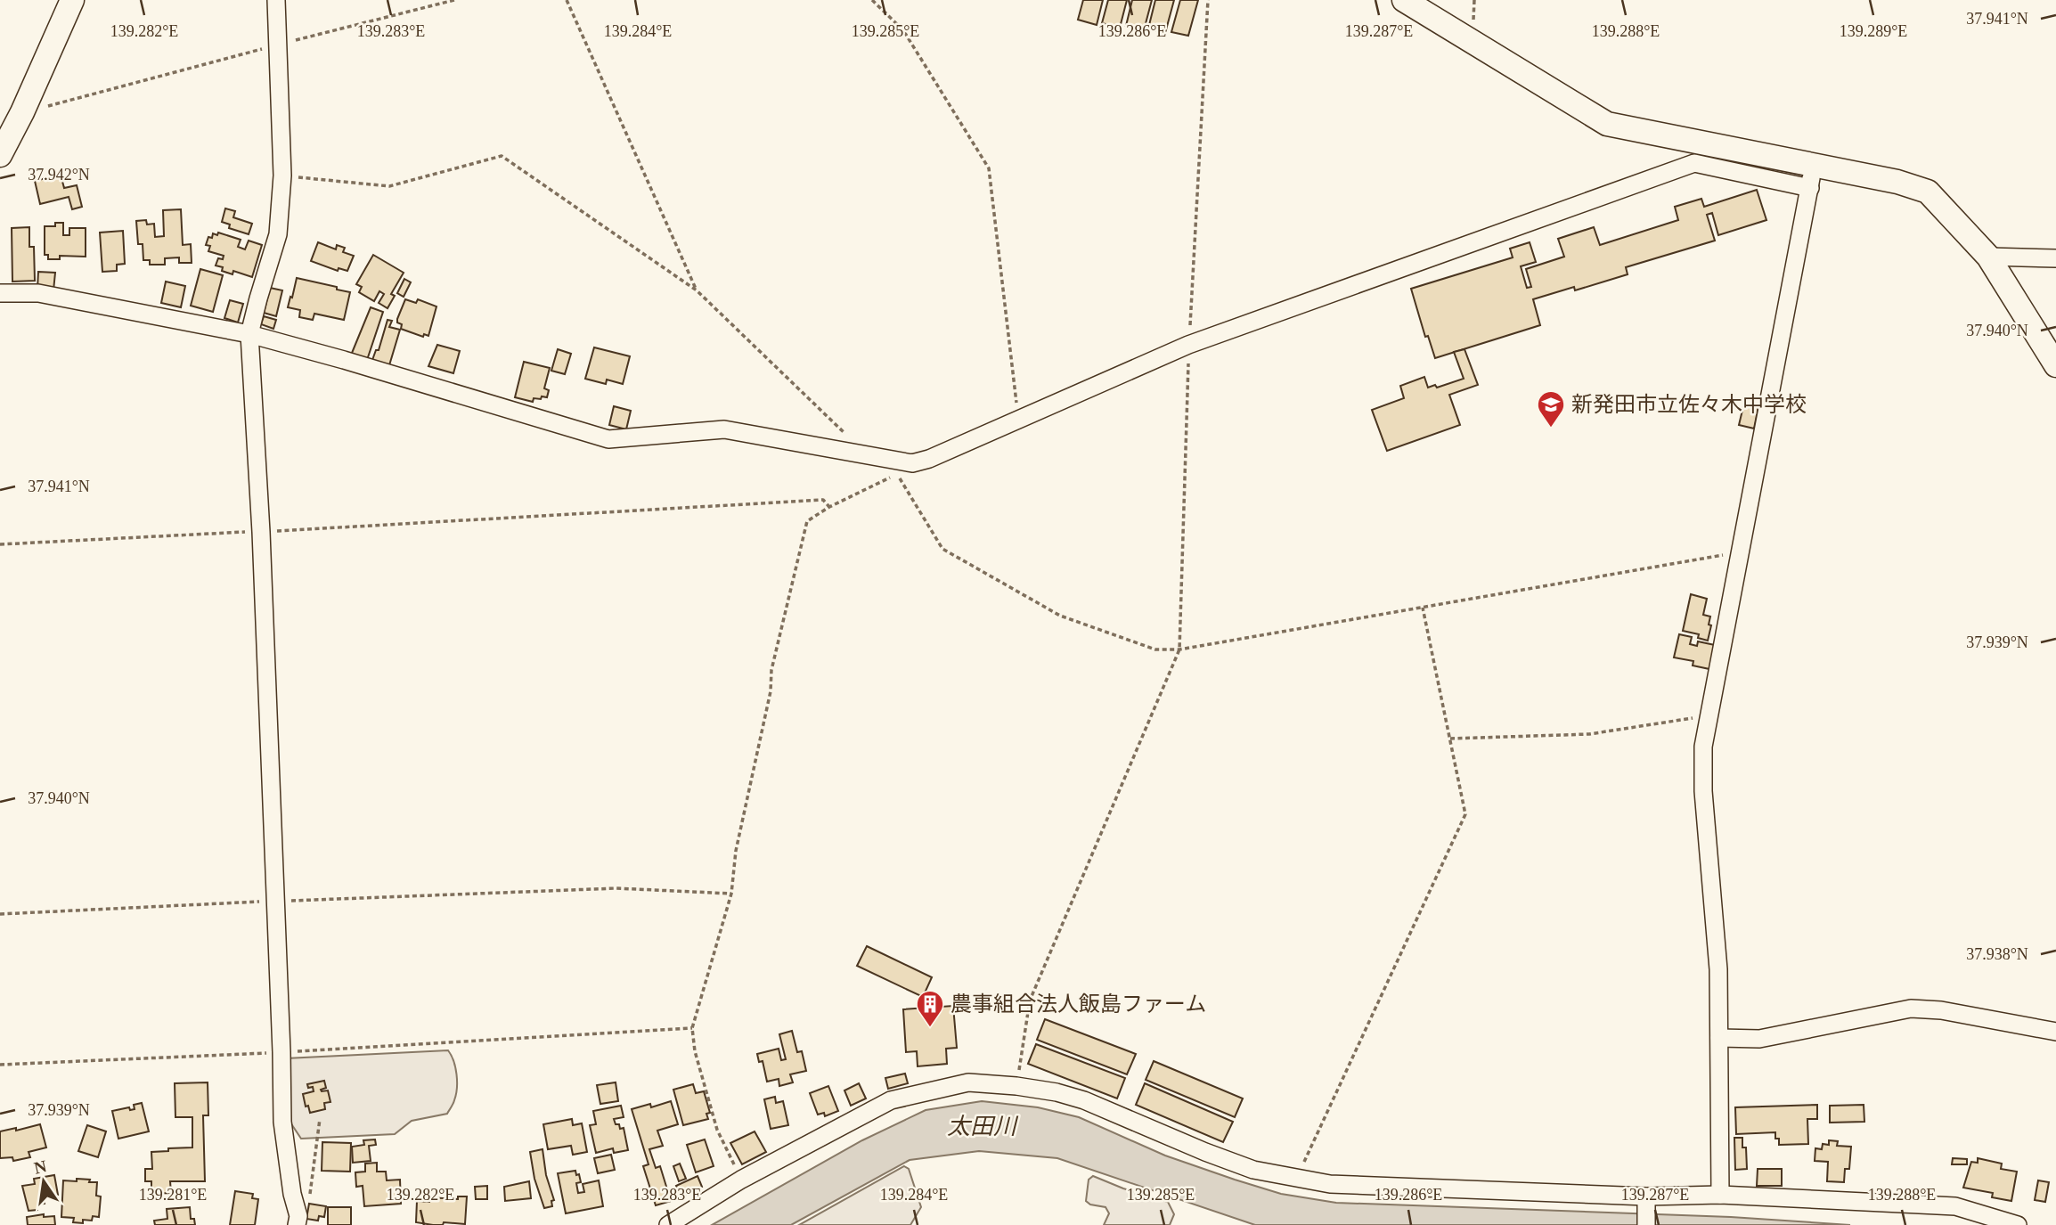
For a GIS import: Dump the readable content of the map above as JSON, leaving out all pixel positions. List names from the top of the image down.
{
  "water": ["太田川"],
  "places": {
    "school or university": ["新発田市立佐々木中学校"],
    "building": ["農事組合法人飯島ファーム"]
  },
  "north": "top",
  "coordinates": [
    "37.941°N",
    "139.282°E",
    "139.283°E",
    "139.284°E",
    "139.285°E",
    "139.286°E",
    "139.287°E",
    "139.288°E",
    "139.289°E",
    "37.942°N",
    "37.940°N",
    "37.939°N",
    "37.938°N",
    "139.281°E"
  ]
}
